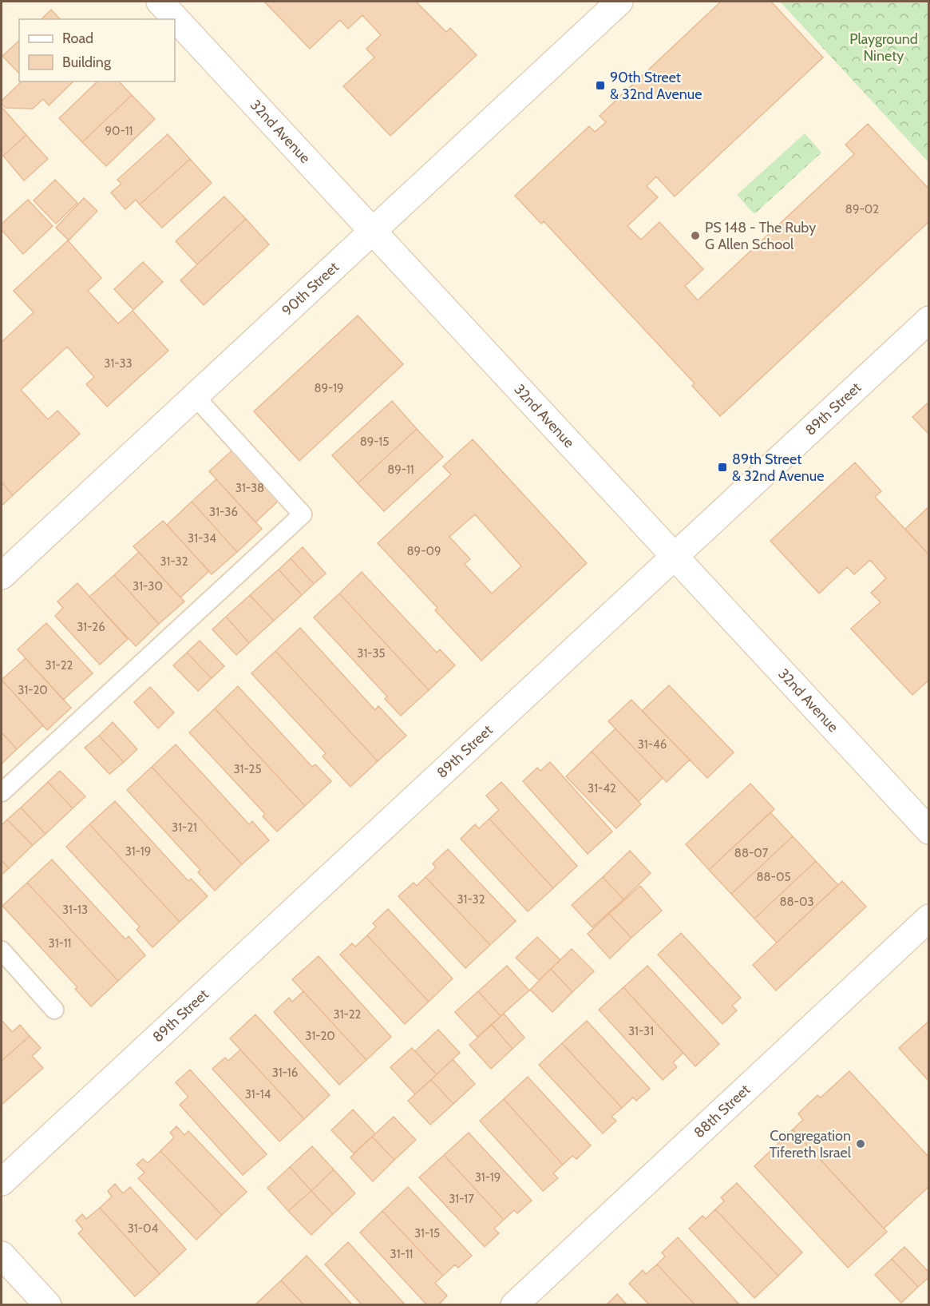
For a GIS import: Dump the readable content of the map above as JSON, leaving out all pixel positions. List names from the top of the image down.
{
  "streets": {
    "street": [
      "32nd Avenue",
      "90th Street",
      "89th Street",
      "88th Street"
    ]
  },
  "crossings": [
    ["32nd Avenue", "90th Street"],
    ["32nd Avenue", "89th Street"]
  ],
  "parks": ["Playground Ninety"],
  "places": {
    "transit": ["90th Street & 32nd Avenue", "89th Street & 32nd Avenue"],
    "other": ["PS 148 - The Ruby G Allen School", "Congregation Tifereth Israel"]
  },
  "house_numbers": [
    "90-11",
    "89-02",
    "31-33",
    "89-19",
    "89-15",
    "89-11",
    "31-38",
    "31-36",
    "31-34",
    "89-09",
    "31-32",
    "31-30",
    "31-26",
    "31-35",
    "31-22",
    "31-20",
    "31-46",
    "31-25",
    "31-42",
    "31-21",
    "31-19",
    "88-07",
    "88-05",
    "31-32",
    "88-03",
    "31-13",
    "31-11",
    "31-22",
    "31-31",
    "31-20",
    "31-16",
    "31-14",
    "31-19",
    "31-17",
    "31-04",
    "31-15",
    "31-11"
  ],
  "legend": ["Road", "Building"]
}
